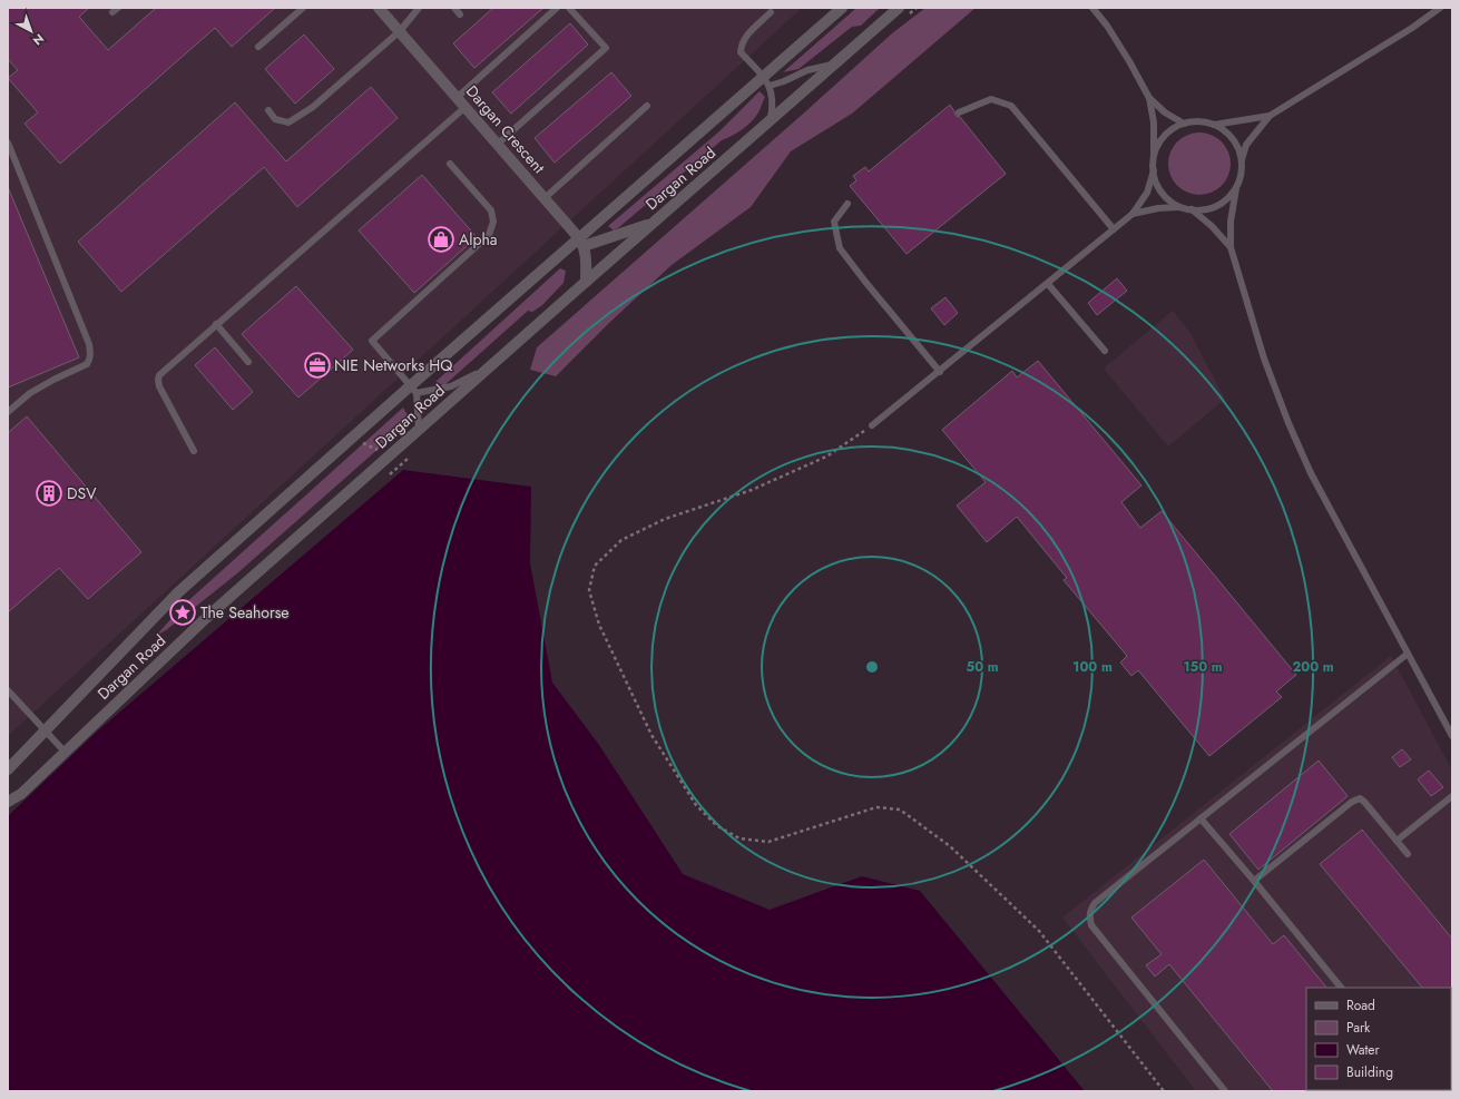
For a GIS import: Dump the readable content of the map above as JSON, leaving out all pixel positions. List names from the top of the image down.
{
  "streets": {
    "street": ["Dargan Crescent", "Dargan Road"]
  },
  "crossings": [
    ["Dargan Crescent", "Dargan Road"]
  ],
  "places": {
    "shop": ["Alpha"],
    "office": ["NIE Networks HQ"],
    "building": ["DSV"],
    "place": ["The Seahorse"]
  },
  "legend": [
    "Road",
    "Park",
    "Water",
    "Building"
  ],
  "north": "bottom right",
  "rings": [
    "50 m",
    "100 m",
    "150 m",
    "200 m"
  ]
}
